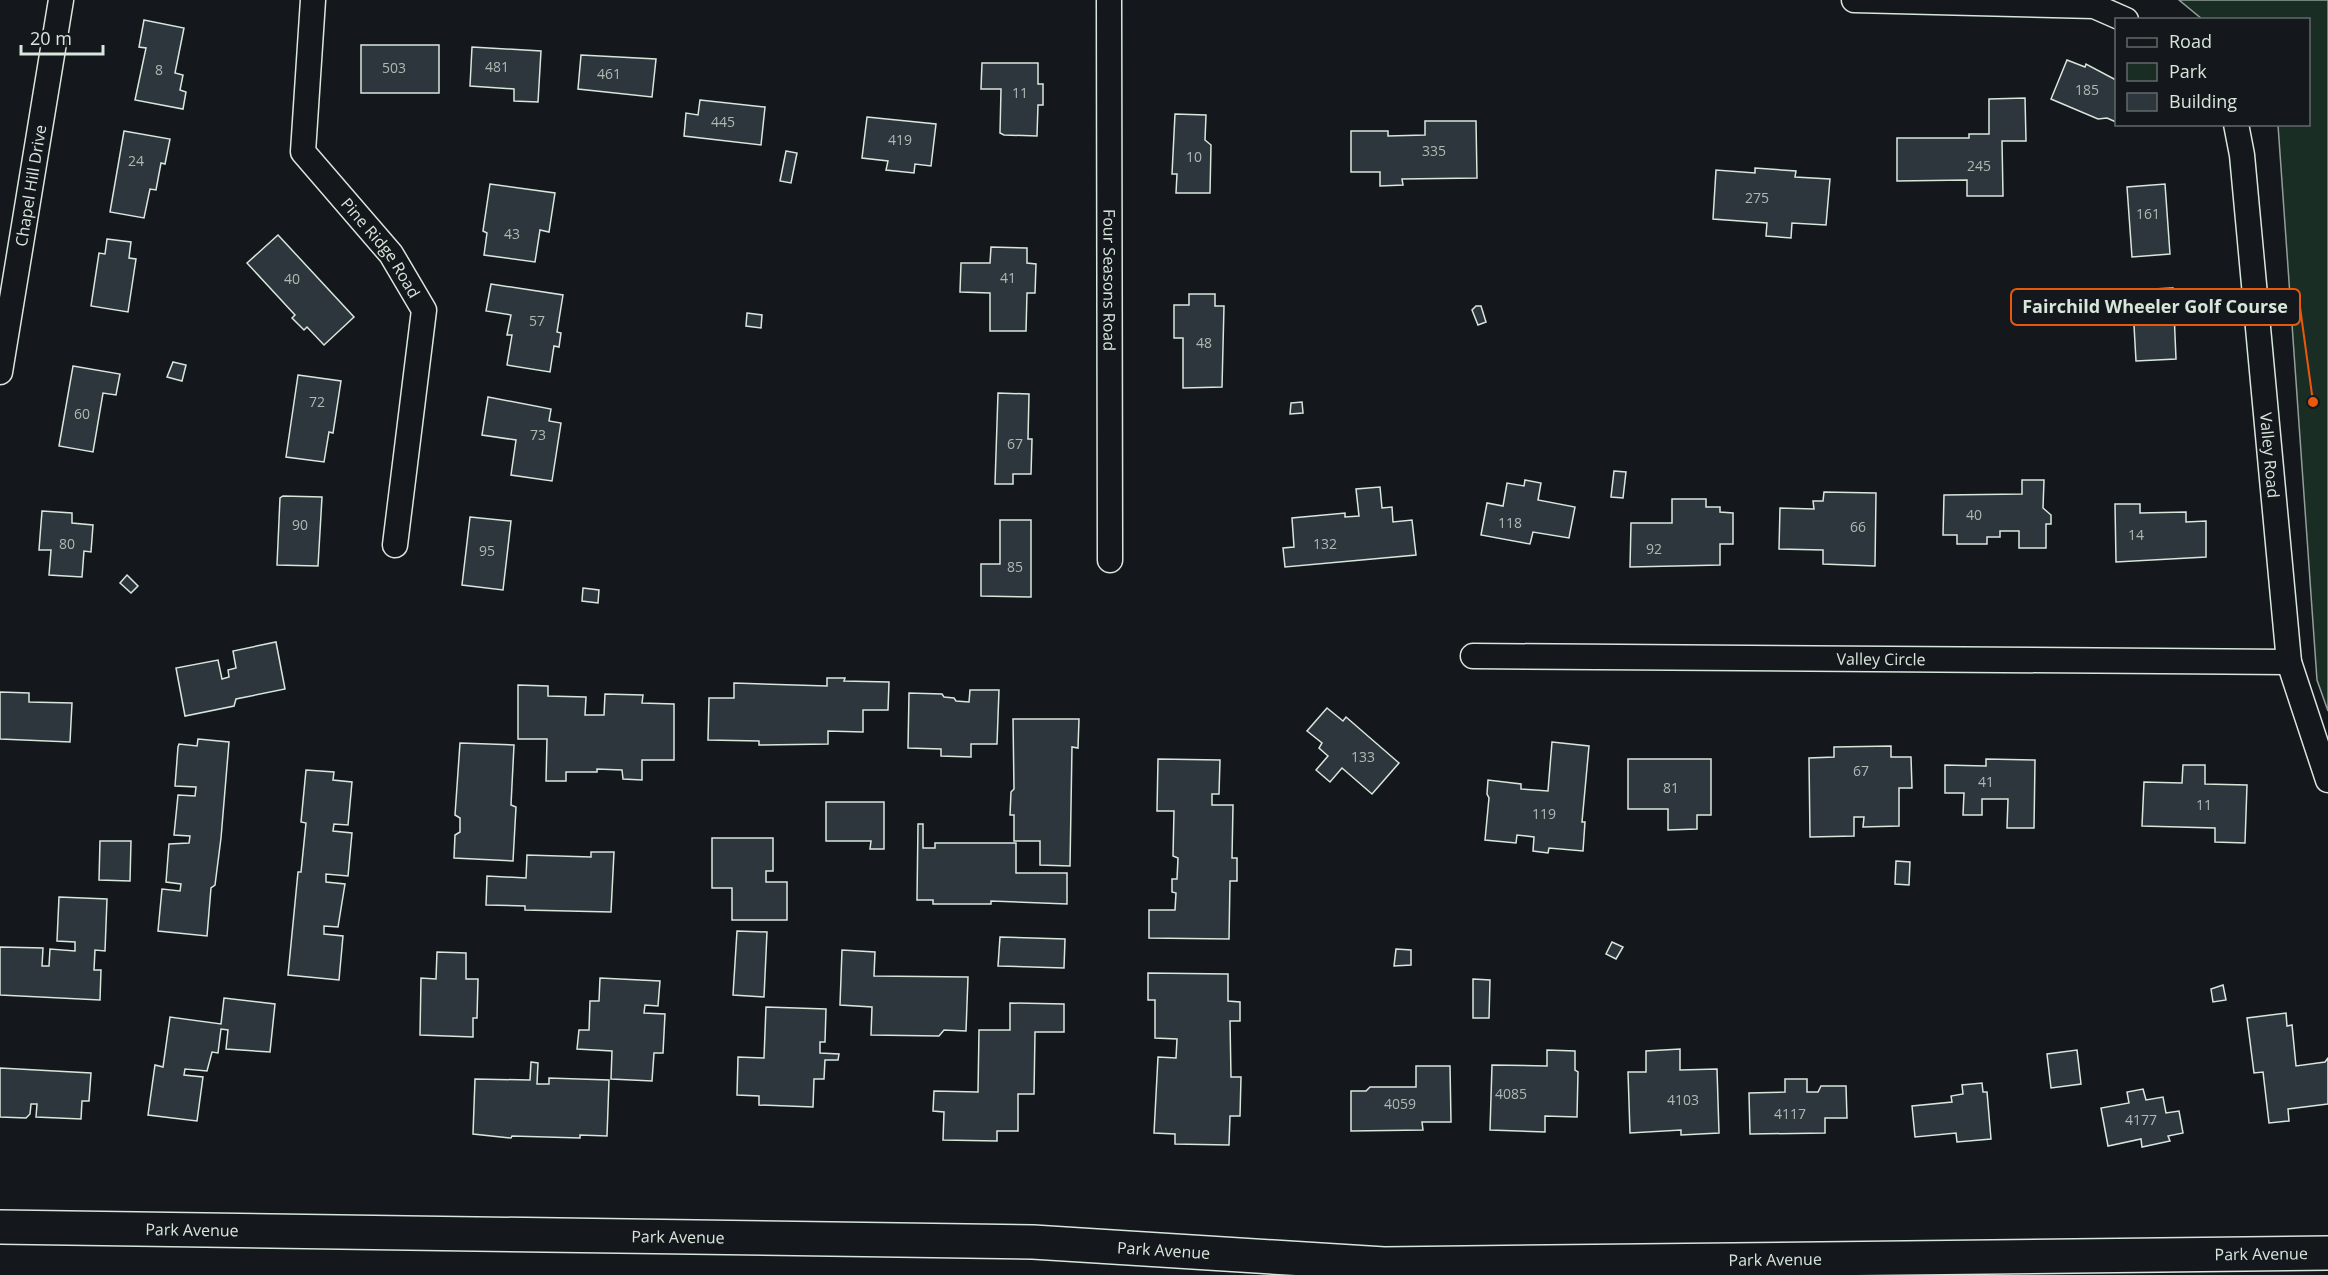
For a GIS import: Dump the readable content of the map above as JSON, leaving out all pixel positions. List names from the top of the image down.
{
  "streets": {
    "main road": ["Park Avenue"],
    "street": [
      "Chapel Hill Drive",
      "Pine Ridge Road",
      "Four Seasons Road",
      "Valley Road",
      "Valley Circle"
    ]
  },
  "crossings": [
    ["Valley Road", "Valley Circle"]
  ],
  "places": ["Fairchild Wheeler Golf Course"],
  "house_numbers": [
    "481",
    "503",
    "8",
    "461",
    "185",
    "11",
    "445",
    "419",
    "335",
    "10",
    "24",
    "245",
    "275",
    "161",
    "43",
    "41",
    "40",
    "57",
    "48",
    "72",
    "60",
    "73",
    "67",
    "40",
    "118",
    "90",
    "66",
    "14",
    "80",
    "132",
    "92",
    "95",
    "85",
    "133",
    "67",
    "41",
    "81",
    "11",
    "119",
    "4085",
    "4103",
    "4059",
    "4117",
    "4177"
  ],
  "legend": ["Road", "Park", "Building"],
  "scale_bar": "20 m"
}
